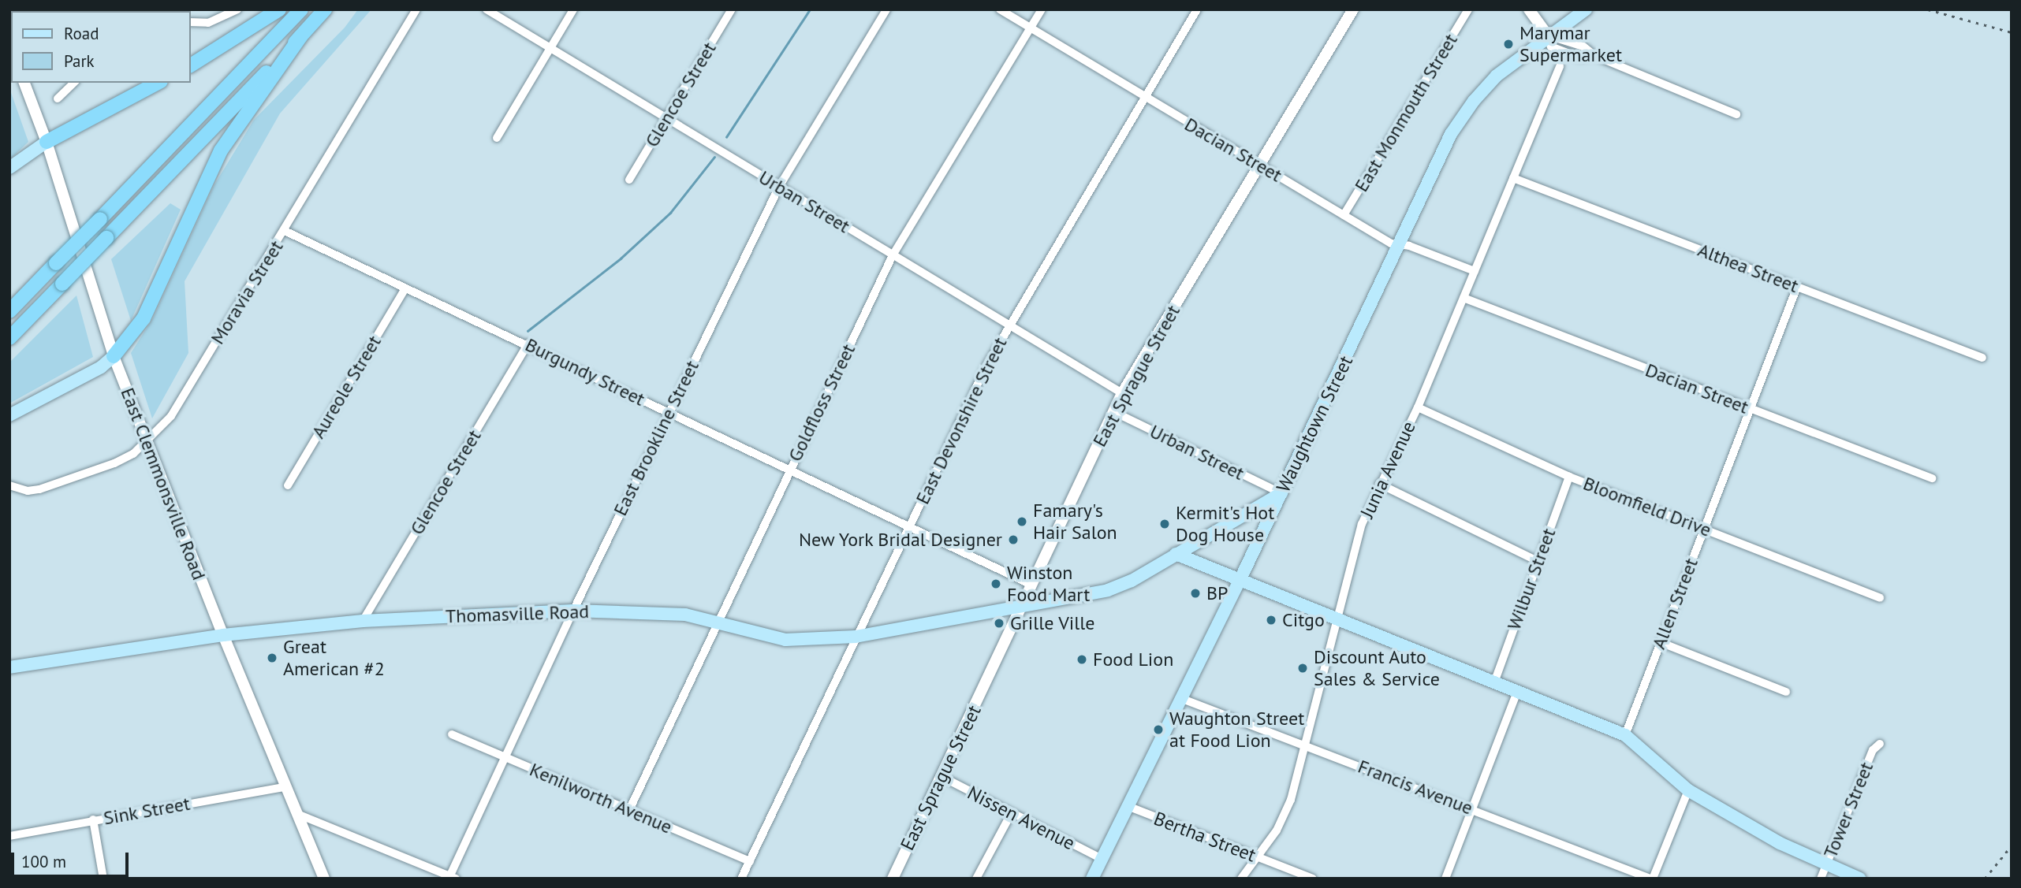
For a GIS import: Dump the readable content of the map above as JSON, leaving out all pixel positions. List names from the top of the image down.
{
  "streets": {
    "main road": ["Waughtown Street", "Thomasville Road"],
    "street": [
      "Glencoe Street",
      "East Monmouth Street",
      "Dacian Street",
      "Urban Street",
      "Althea Street",
      "Moravia Street",
      "Burgundy Street",
      "East Sprague Street",
      "Aureole Street",
      "Goldfloss Street",
      "East Devonshire Street",
      "East Brookline Street",
      "Junia Avenue",
      "East Clemmonsville Road",
      "Bloomfield Drive",
      "Wilbur Street",
      "Allen Street",
      "Francis Avenue",
      "Kenilworth Avenue",
      "Tower Street",
      "Sink Street",
      "Nissen Avenue",
      "Bertha Street"
    ]
  },
  "crossings": [
    ["Glencoe Street", "Urban Street"],
    ["Glencoe Street", "Burgundy Street"],
    ["Glencoe Street", "Thomasville Road"],
    ["East Monmouth Street", "Dacian Street"],
    ["Dacian Street", "East Sprague Street"],
    ["Dacian Street", "Goldfloss Street"],
    ["Dacian Street", "East Devonshire Street"],
    ["Dacian Street", "Waughtown Street"],
    ["Dacian Street", "Junia Avenue"],
    ["Dacian Street", "Allen Street"],
    ["Urban Street", "East Sprague Street"],
    ["Urban Street", "Goldfloss Street"],
    ["Urban Street", "East Devonshire Street"],
    ["Urban Street", "Waughtown Street"],
    ["Urban Street", "East Brookline Street"],
    ["Urban Street", "Thomasville Road"],
    ["Althea Street", "Junia Avenue"],
    ["Althea Street", "Allen Street"],
    ["Moravia Street", "Burgundy Street"],
    ["Moravia Street", "East Clemmonsville Road"],
    ["Burgundy Street", "East Sprague Street"],
    ["Burgundy Street", "Aureole Street"],
    ["Burgundy Street", "Goldfloss Street"],
    ["Burgundy Street", "East Devonshire Street"],
    ["Burgundy Street", "East Brookline Street"],
    ["East Sprague Street", "Thomasville Road"],
    ["East Sprague Street", "Nissen Avenue"],
    ["Goldfloss Street", "Thomasville Road"],
    ["Goldfloss Street", "Kenilworth Avenue"],
    ["East Devonshire Street", "Thomasville Road"],
    ["East Devonshire Street", "Kenilworth Avenue"],
    ["Waughtown Street", "Thomasville Road"],
    ["Waughtown Street", "Francis Avenue"],
    ["Waughtown Street", "Nissen Avenue"],
    ["Waughtown Street", "Bertha Street"],
    ["East Brookline Street", "Thomasville Road"],
    ["East Brookline Street", "Kenilworth Avenue"],
    ["Junia Avenue", "Bloomfield Drive"],
    ["Junia Avenue", "Francis Avenue"],
    ["Junia Avenue", "Bertha Street"],
    ["East Clemmonsville Road", "Thomasville Road"],
    ["East Clemmonsville Road", "Sink Street"],
    ["Bloomfield Drive", "Wilbur Street"],
    ["Bloomfield Drive", "Allen Street"]
  ],
  "places": [
    "Marymar Supermarket",
    "Famary's Hair Salon",
    "Kermit's Hot Dog House",
    "New York Bridal Designer",
    "Winston Food Mart",
    "BP",
    "Citgo",
    "Grille Ville",
    "Great American #2",
    "Food Lion",
    "Discount Auto Sales & Service",
    "Waughton Street at Food Lion"
  ],
  "legend": ["Road", "Park"],
  "scale_bar": "100 m"
}
